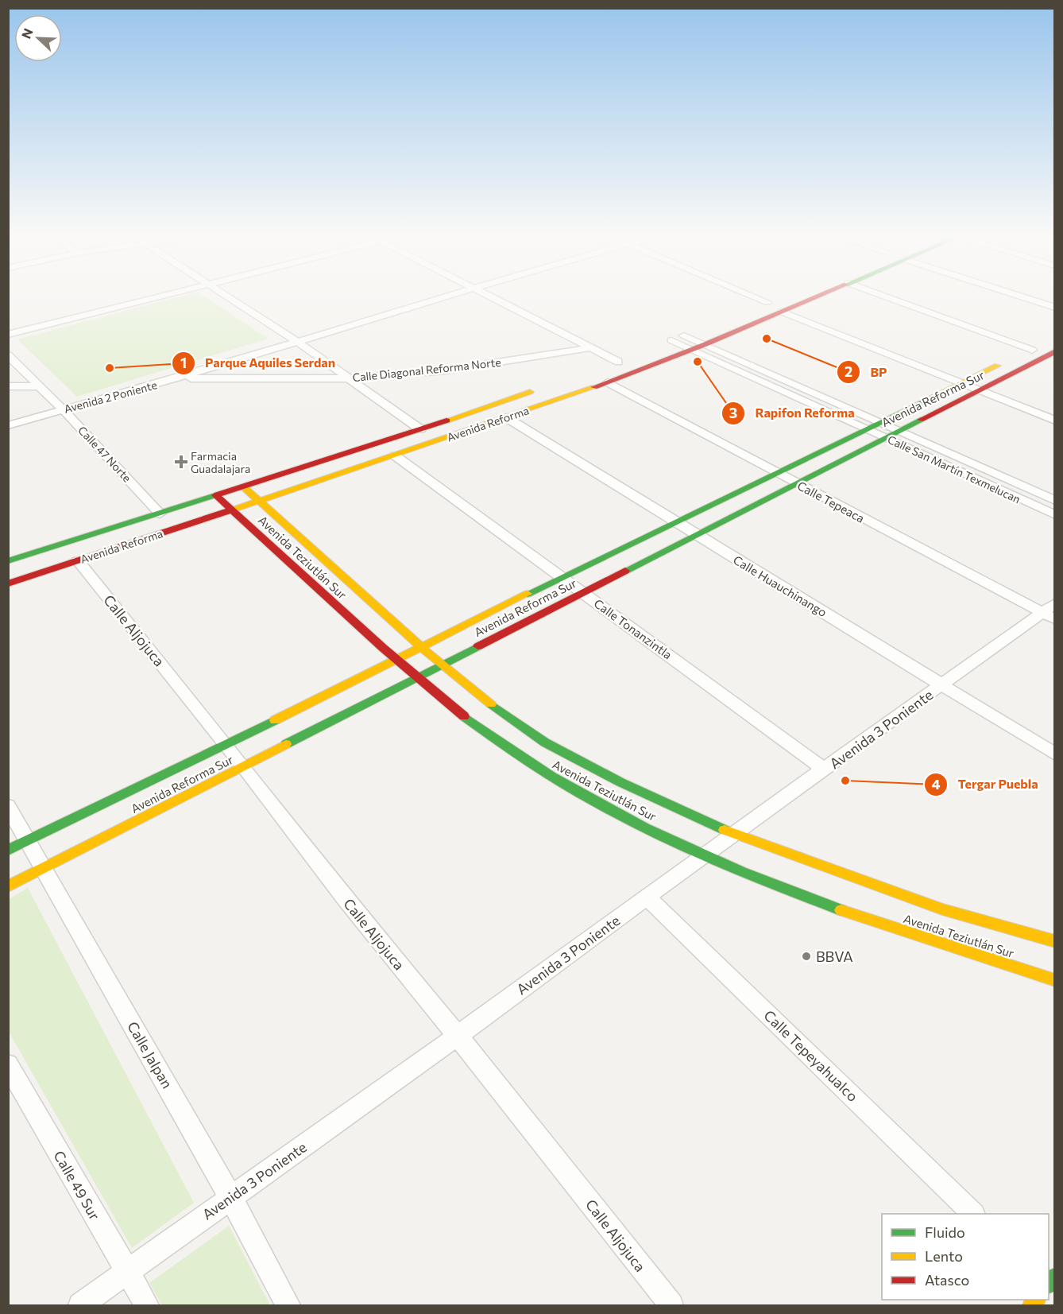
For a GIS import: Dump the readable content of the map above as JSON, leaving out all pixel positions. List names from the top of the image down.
{
  "streets": {
    "main road": ["Avenida Reforma Sur", "Avenida Reforma", "Avenida Teziutlán Sur"],
    "street": [
      "Calle Diagonal Reforma Norte",
      "Avenida 2 Poniente",
      "Calle 47 Norte",
      "Calle San Martín Texmelucan",
      "Calle Tepeaca",
      "Calle Huauchinango",
      "Calle Tonanzintla",
      "Calle Aljojuca",
      "Avenida 3 Poniente",
      "Calle Jalpan",
      "Calle Tepeyahualco",
      "Calle 49 Sur"
    ]
  },
  "crossings": [
    ["Calle Diagonal Reforma Norte", "Avenida 2 Poniente"],
    ["Avenida 2 Poniente", "Calle 47 Norte"],
    ["Avenida Reforma Sur", "Calle San Martín Texmelucan"],
    ["Avenida Reforma Sur", "Calle Tepeaca"],
    ["Avenida Reforma Sur", "Avenida Teziutlán Sur"],
    ["Avenida Reforma Sur", "Calle Huauchinango"],
    ["Avenida Reforma Sur", "Calle Tonanzintla"],
    ["Avenida Reforma Sur", "Calle Aljojuca"],
    ["Avenida Reforma Sur", "Calle Jalpan"],
    ["Avenida Reforma", "Calle 47 Norte"],
    ["Avenida Reforma", "Calle San Martín Texmelucan"],
    ["Avenida Reforma", "Calle Tepeaca"],
    ["Avenida Reforma", "Avenida Teziutlán Sur"],
    ["Avenida Reforma", "Calle Huauchinango"],
    ["Avenida Reforma", "Calle Tonanzintla"],
    ["Avenida Reforma", "Calle Aljojuca"],
    ["Calle Tepeaca", "Avenida 3 Poniente"],
    ["Avenida Teziutlán Sur", "Avenida 3 Poniente"],
    ["Calle Huauchinango", "Avenida 3 Poniente"],
    ["Calle Tonanzintla", "Avenida 3 Poniente"],
    ["Calle Aljojuca", "Avenida 3 Poniente"],
    ["Avenida 3 Poniente", "Calle Jalpan"],
    ["Avenida 3 Poniente", "Calle Tepeyahualco"],
    ["Avenida 3 Poniente", "Calle 49 Sur"]
  ],
  "places": {
    "other": [
      "BP",
      "Rapifon Reforma",
      "Parque Aquiles Serdan",
      "Tergar Puebla",
      "BBVA"
    ],
    "health": ["Farmacia Guadalajara"]
  },
  "legend": ["Fluido", "Lento", "Atasco"],
  "north": "top left"
}
